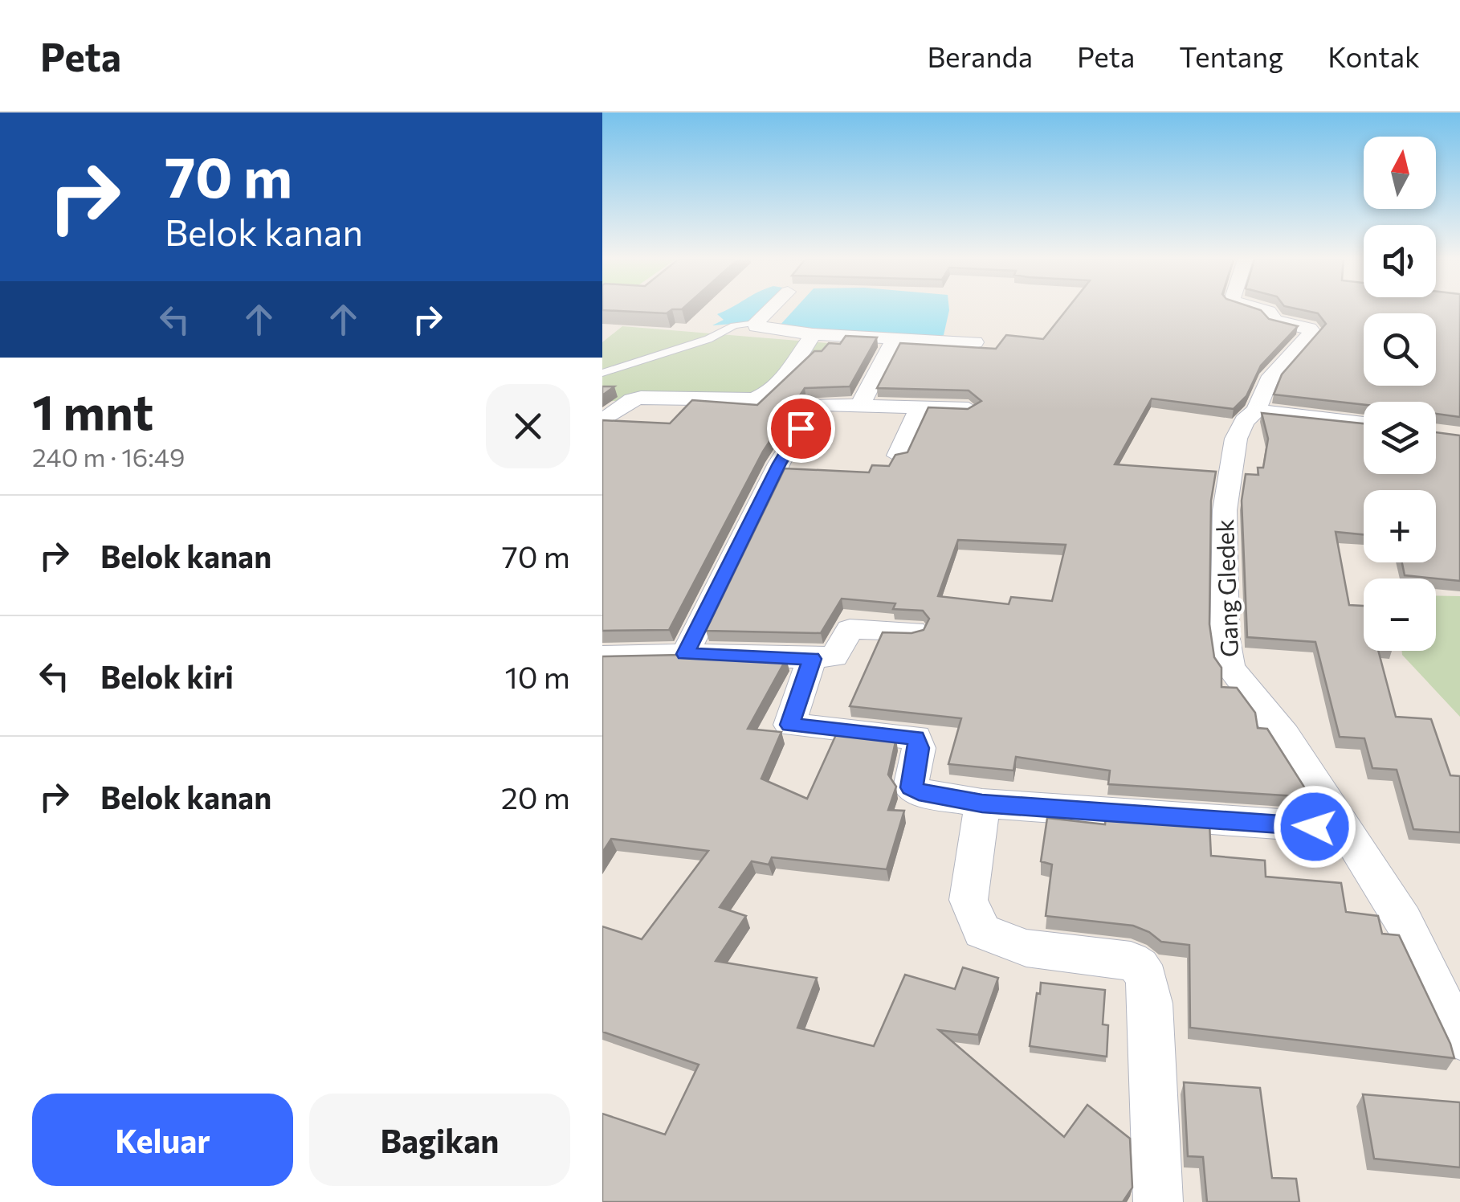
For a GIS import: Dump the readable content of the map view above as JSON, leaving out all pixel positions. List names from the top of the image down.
{
  "streets": {
    "street": ["Gang Gledek"]
  },
  "north": "top",
  "page": {
    "header": "Peta",
    "nav": [
      "Beranda",
      "Peta",
      "Tentang",
      "Kontak"
    ],
    "turn": ["70 m", "Belok kanan"],
    "map_buttons": ["+", "−"],
    "heading": ["1 mnt", "240 m · 16:49"],
    "list": [
      {
        "name": "Belok kanan",
        "value": "70 m"
      },
      {
        "name": "Belok kiri",
        "value": "10 m"
      },
      {
        "name": "Belok kanan",
        "value": "20 m"
      }
    ],
    "buttons": ["Keluar", "Bagikan"]
  }
}
